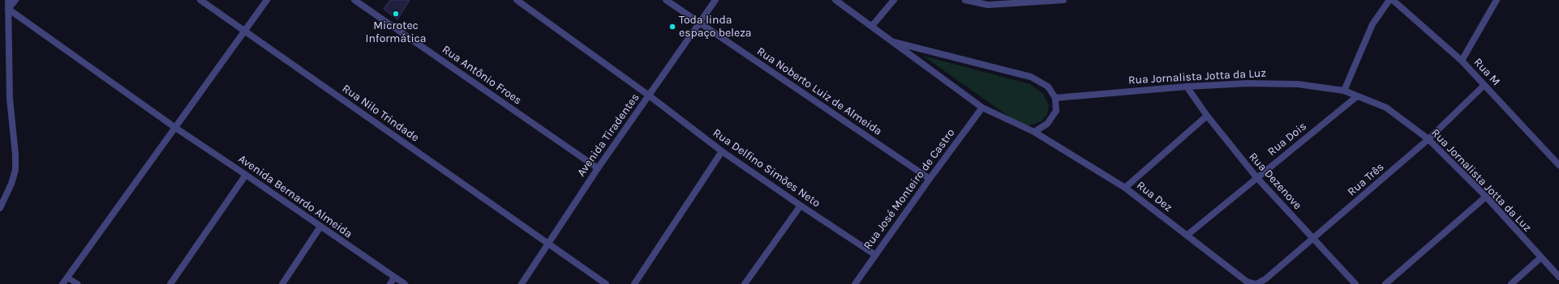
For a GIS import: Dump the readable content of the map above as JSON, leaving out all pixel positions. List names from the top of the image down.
{
  "streets": {
    "street": [
      "Rua M",
      "Rua Antônio Froes",
      "Rua Jornalista Jotta da Luz",
      "Rua Noberto Luiz de Almeida",
      "Rua Nilo Trindade",
      "Avenida Tiradentes",
      "Rua Dois",
      "Rua Delfino Simões Neto",
      "Rua Três",
      "Rua Dezenove",
      "Rua José Monteiro de Castro",
      "Avenida Bernardo Almeida",
      "Rua Dez"
    ]
  },
  "crossings": [
    ["Rua M", "Rua Três"],
    ["Rua Antônio Froes", "Avenida Tiradentes"],
    ["Rua Jornalista Jotta da Luz", "Rua Dois"],
    ["Rua Jornalista Jotta da Luz", "Rua Três"],
    ["Rua Jornalista Jotta da Luz", "Rua Dezenove"],
    ["Rua Noberto Luiz de Almeida", "Avenida Tiradentes"],
    ["Rua Noberto Luiz de Almeida", "Rua José Monteiro de Castro"],
    ["Rua Nilo Trindade", "Avenida Tiradentes"],
    ["Avenida Tiradentes", "Rua Delfino Simões Neto"],
    ["Rua Dois", "Rua Dezenove"],
    ["Rua Dois", "Rua Dez"],
    ["Rua Delfino Simões Neto", "Rua José Monteiro de Castro"],
    ["Rua Três", "Rua Dezenove"],
    ["Rua Três", "Rua Dez"],
    ["Rua José Monteiro de Castro", "Rua Dez"]
  ],
  "places": ["Microtec Informática", "Toda linda espaço beleza"]
}
